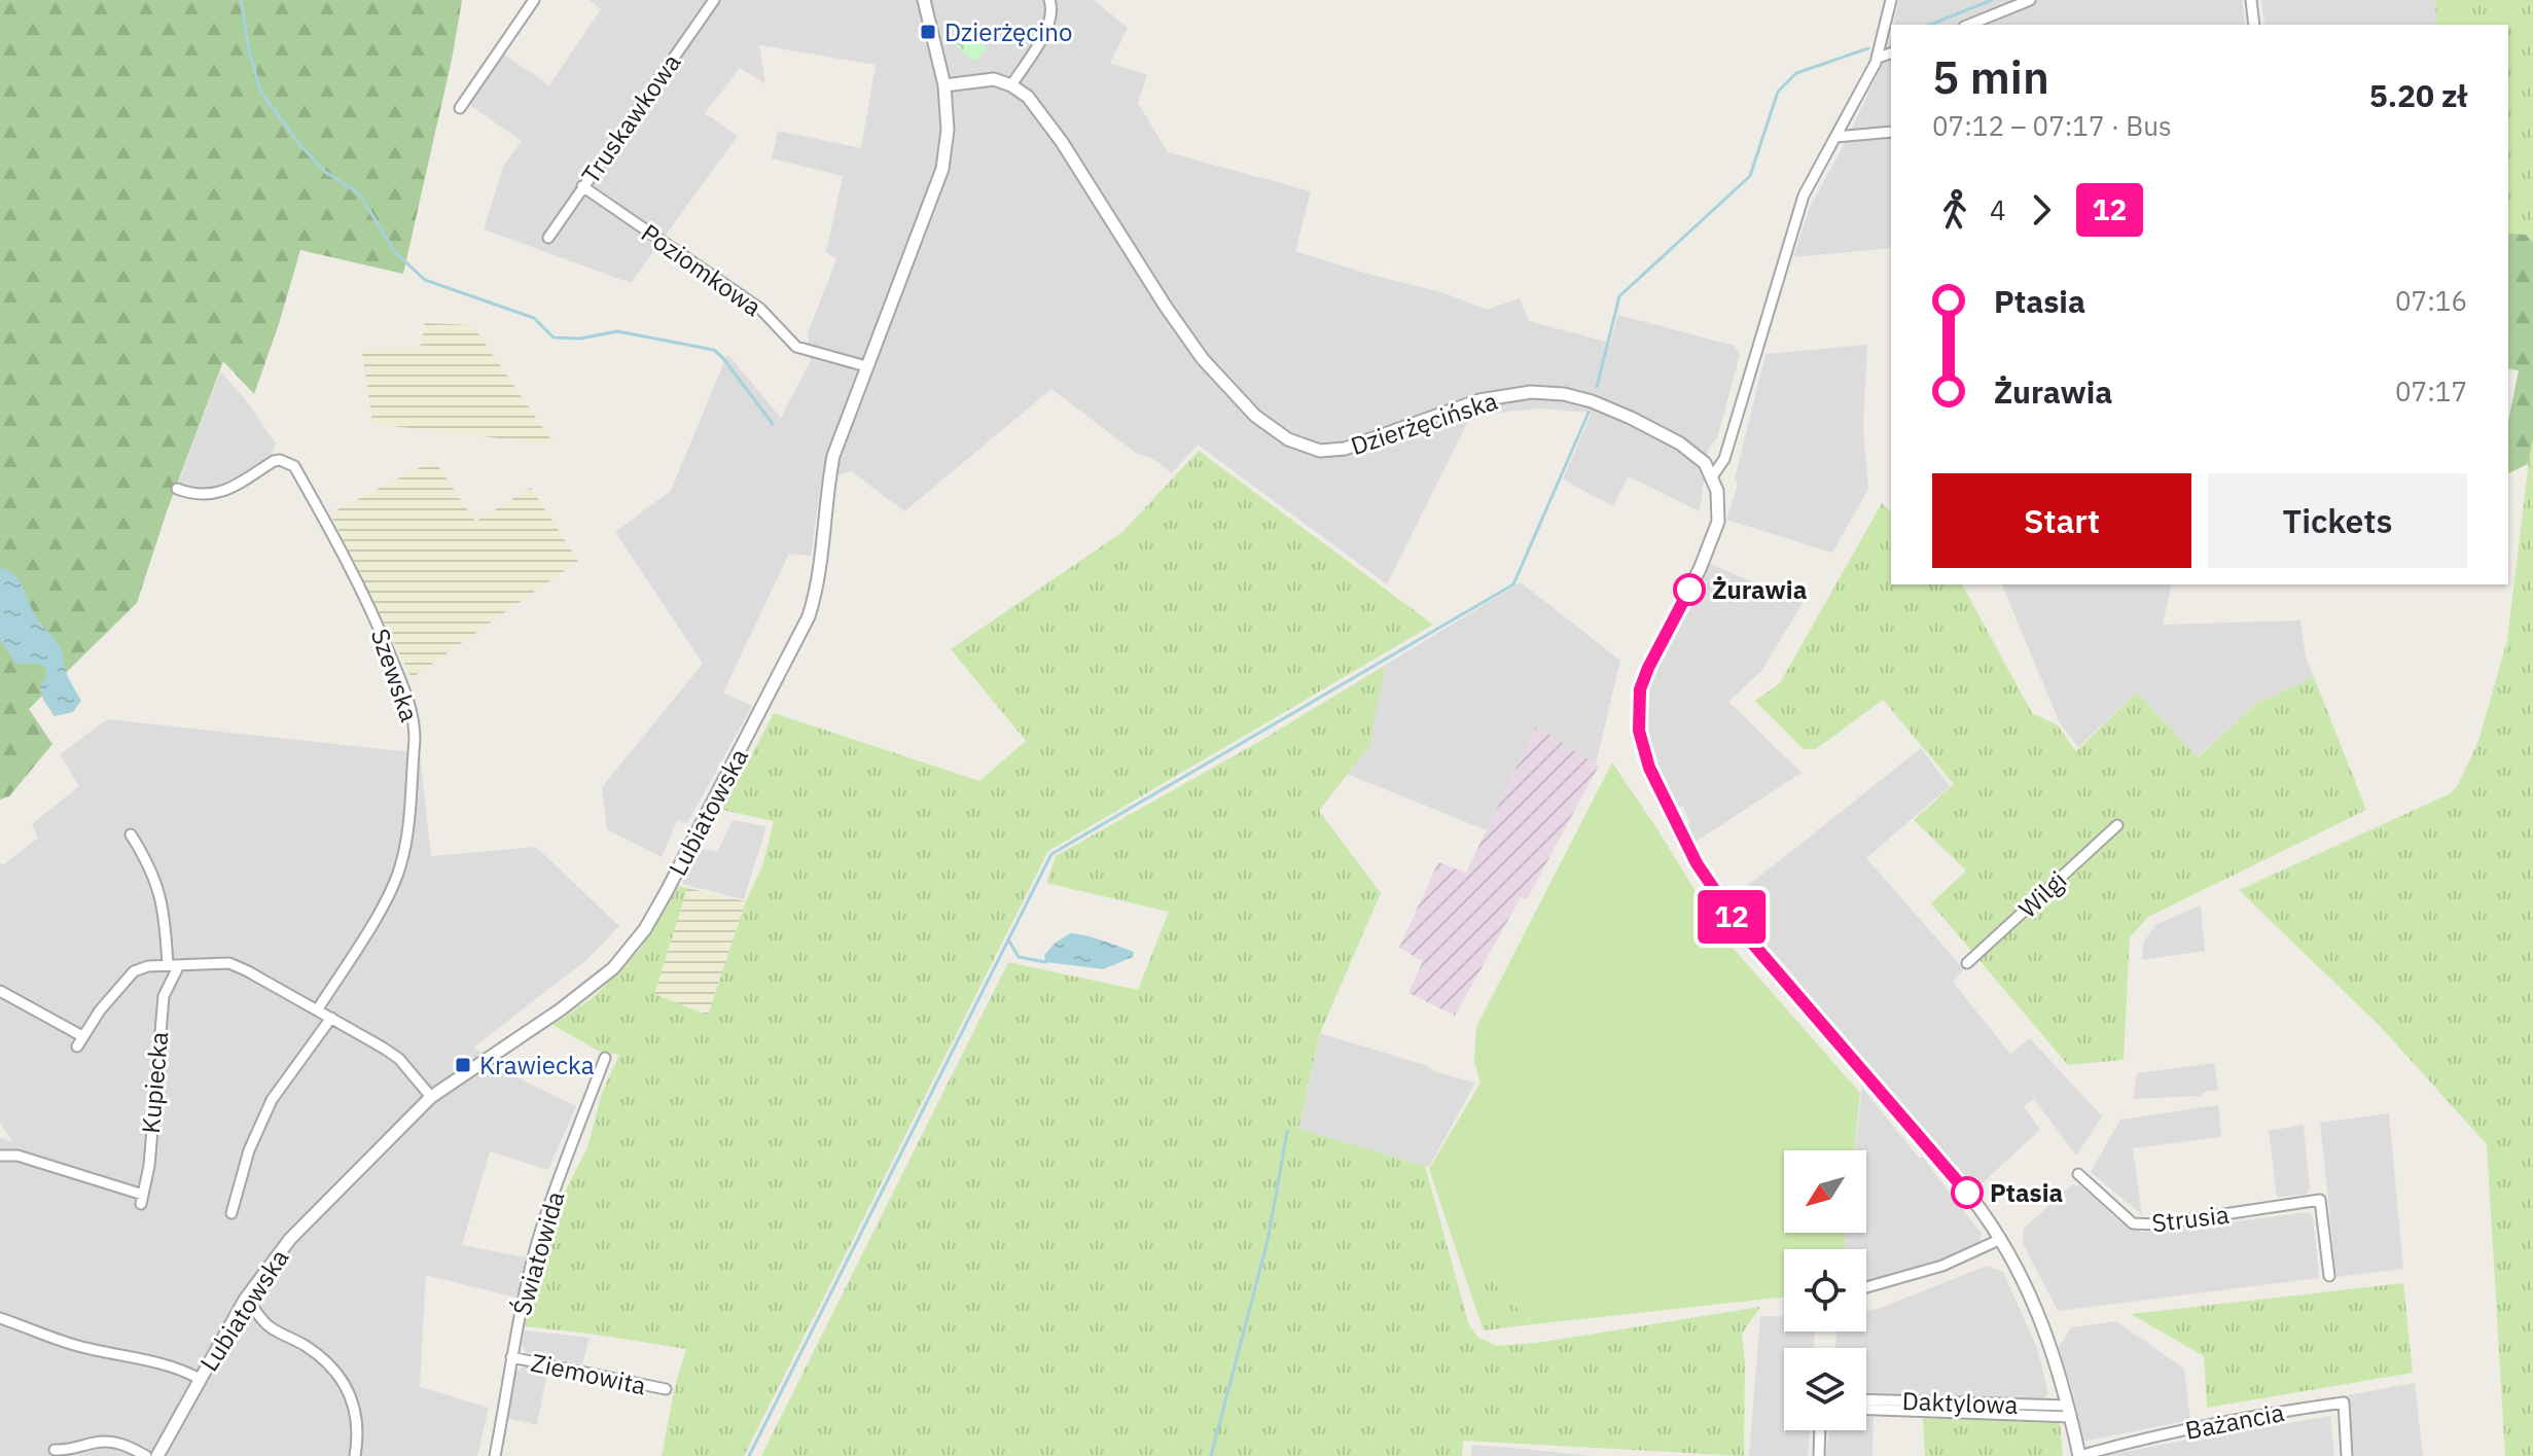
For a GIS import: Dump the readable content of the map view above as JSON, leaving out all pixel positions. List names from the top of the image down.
{
  "streets": {
    "street": [
      "Truskawkowa",
      "Poziomkowa",
      "Dzierżęcińska",
      "Szewska",
      "Lubiatowska",
      "Wilgi",
      "Kupiecka",
      "Strusia",
      "Światowida",
      "Ziemowita",
      "Daktylowa",
      "Bażancia"
    ]
  },
  "crossings": [
    ["Truskawkowa", "Poziomkowa"],
    ["Poziomkowa", "Lubiatowska"],
    ["Światowida", "Ziemowita"]
  ],
  "places": {
    "transit": ["Dzierżęcino", "Krawiecka"],
    "other": ["Żurawia", "Ptasia"]
  },
  "lines": ["bus line 12"],
  "north": "bottom left",
  "page": {
    "on_map": "12",
    "heading": ["5 min", "07:12 – 07:17 · Bus", "5.20 zł"],
    "legs": ["4", "12"],
    "list": [
      {
        "name": "Ptasia",
        "value": "07:16"
      },
      {
        "name": "Żurawia",
        "value": "07:17"
      }
    ],
    "buttons": ["Start", "Tickets"]
  }
}
